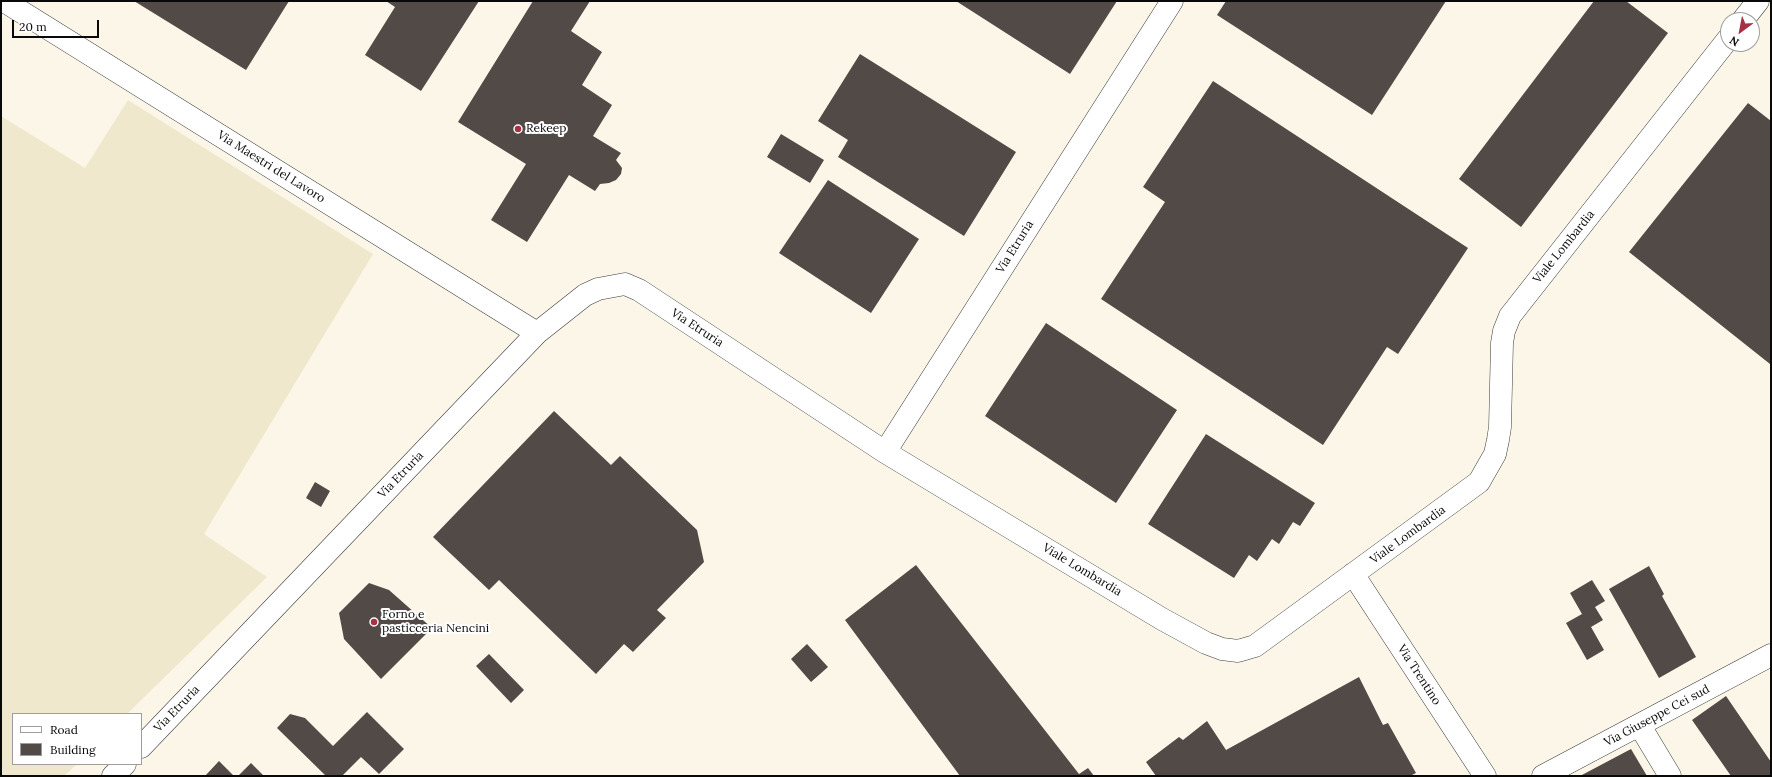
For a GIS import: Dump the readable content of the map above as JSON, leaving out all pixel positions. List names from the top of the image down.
{
  "streets": {
    "street": [
      "Via Maestri del Lavoro",
      "Via Etruria",
      "Viale Lombardia",
      "Via Trentino",
      "Via Giuseppe Cei sud"
    ]
  },
  "crossings": [
    ["Via Maestri del Lavoro", "Via Etruria"],
    ["Via Etruria", "Viale Lombardia"],
    ["Viale Lombardia", "Via Trentino"]
  ],
  "places": ["Rekeep", "Forno e pasticceria Nencini"],
  "legend": ["Road", "Building"],
  "scale_bar": "20 m",
  "north": "bottom left"
}
